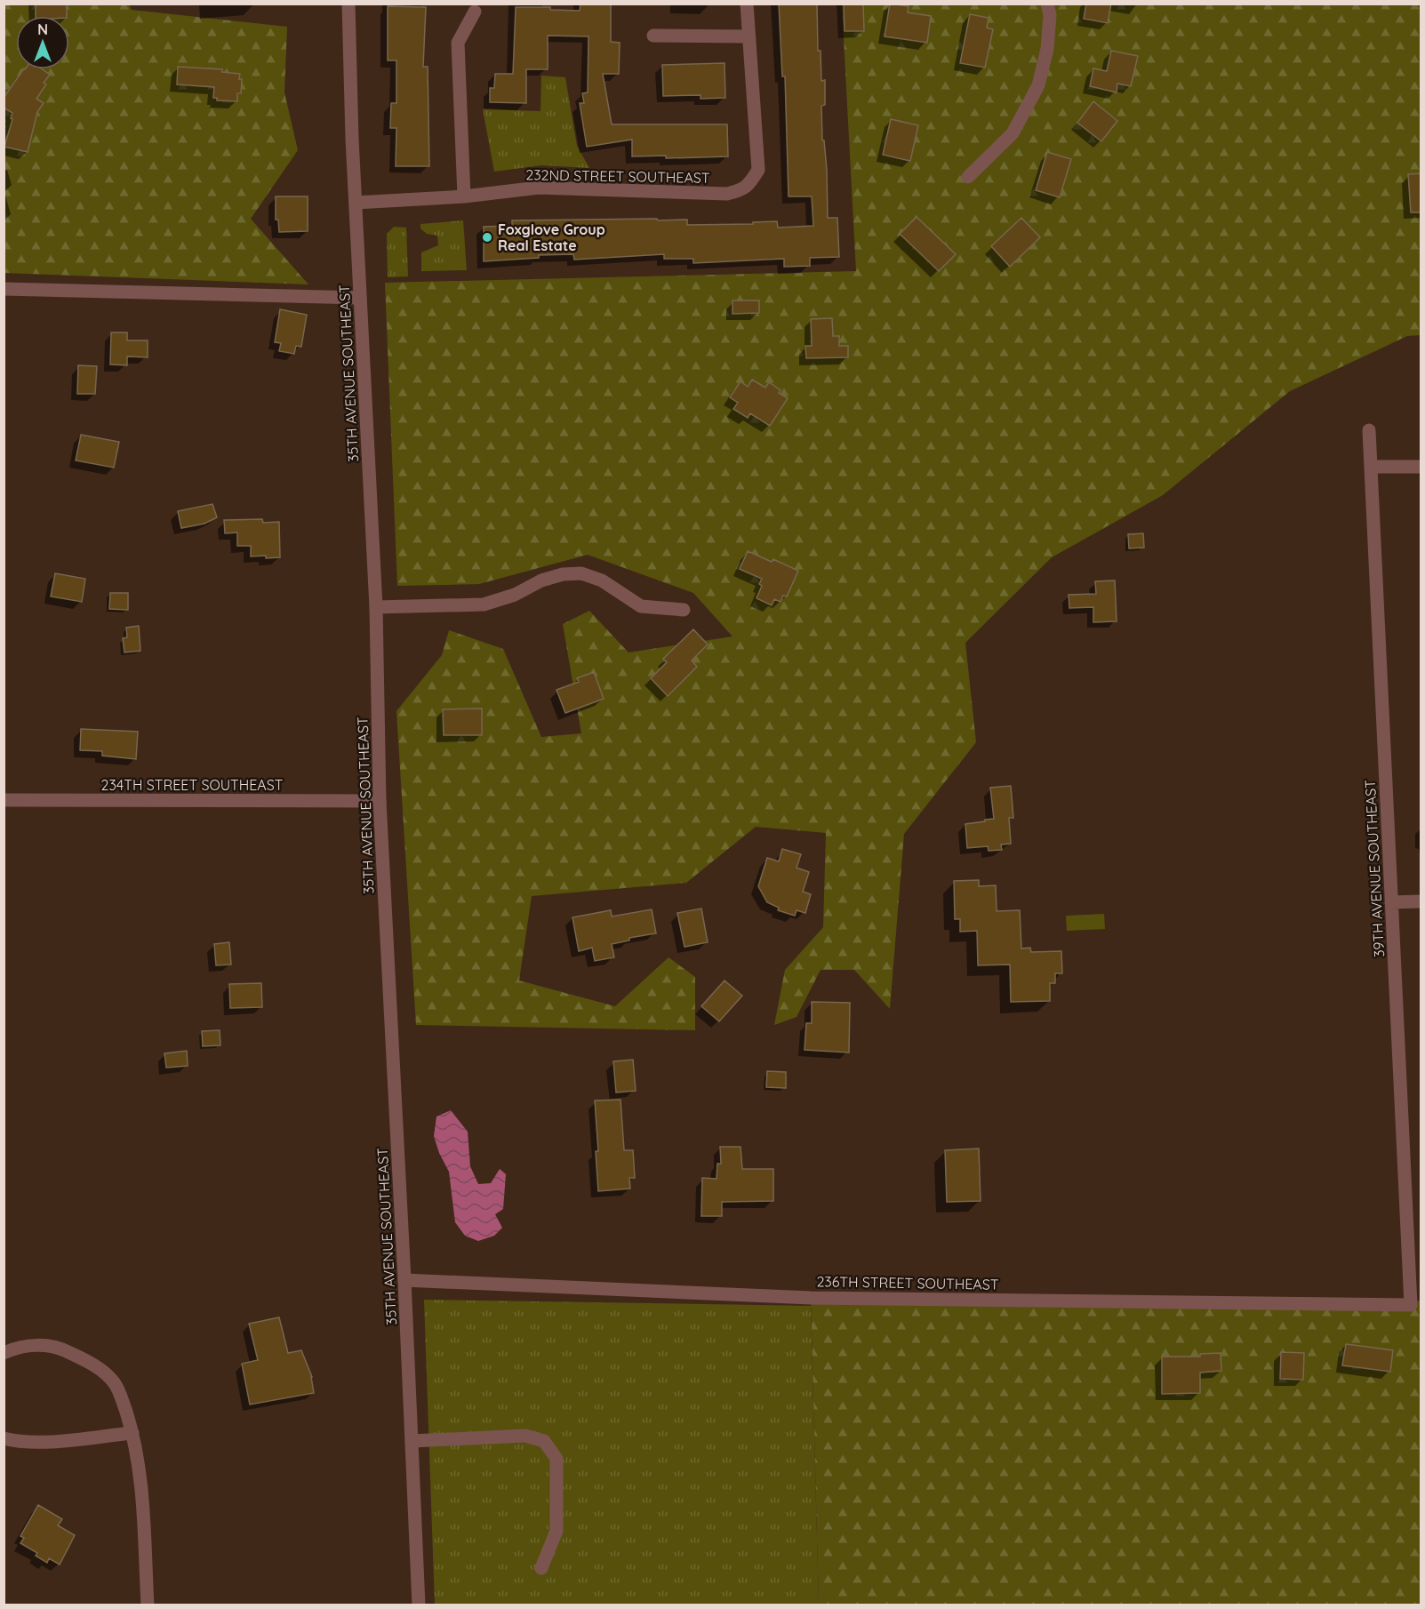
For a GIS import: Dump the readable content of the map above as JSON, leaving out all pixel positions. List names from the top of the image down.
{
  "streets": {
    "street": [
      "232ND STREET SOUTHEAST",
      "35TH AVENUE SOUTHEAST",
      "234TH STREET SOUTHEAST",
      "39TH AVENUE SOUTHEAST",
      "236TH STREET SOUTHEAST"
    ]
  },
  "crossings": [
    ["232ND STREET SOUTHEAST", "35TH AVENUE SOUTHEAST"],
    ["35TH AVENUE SOUTHEAST", "234TH STREET SOUTHEAST"],
    ["35TH AVENUE SOUTHEAST", "236TH STREET SOUTHEAST"],
    ["39TH AVENUE SOUTHEAST", "236TH STREET SOUTHEAST"]
  ],
  "places": ["Foxglove Group Real Estate"],
  "north": "top"
}
